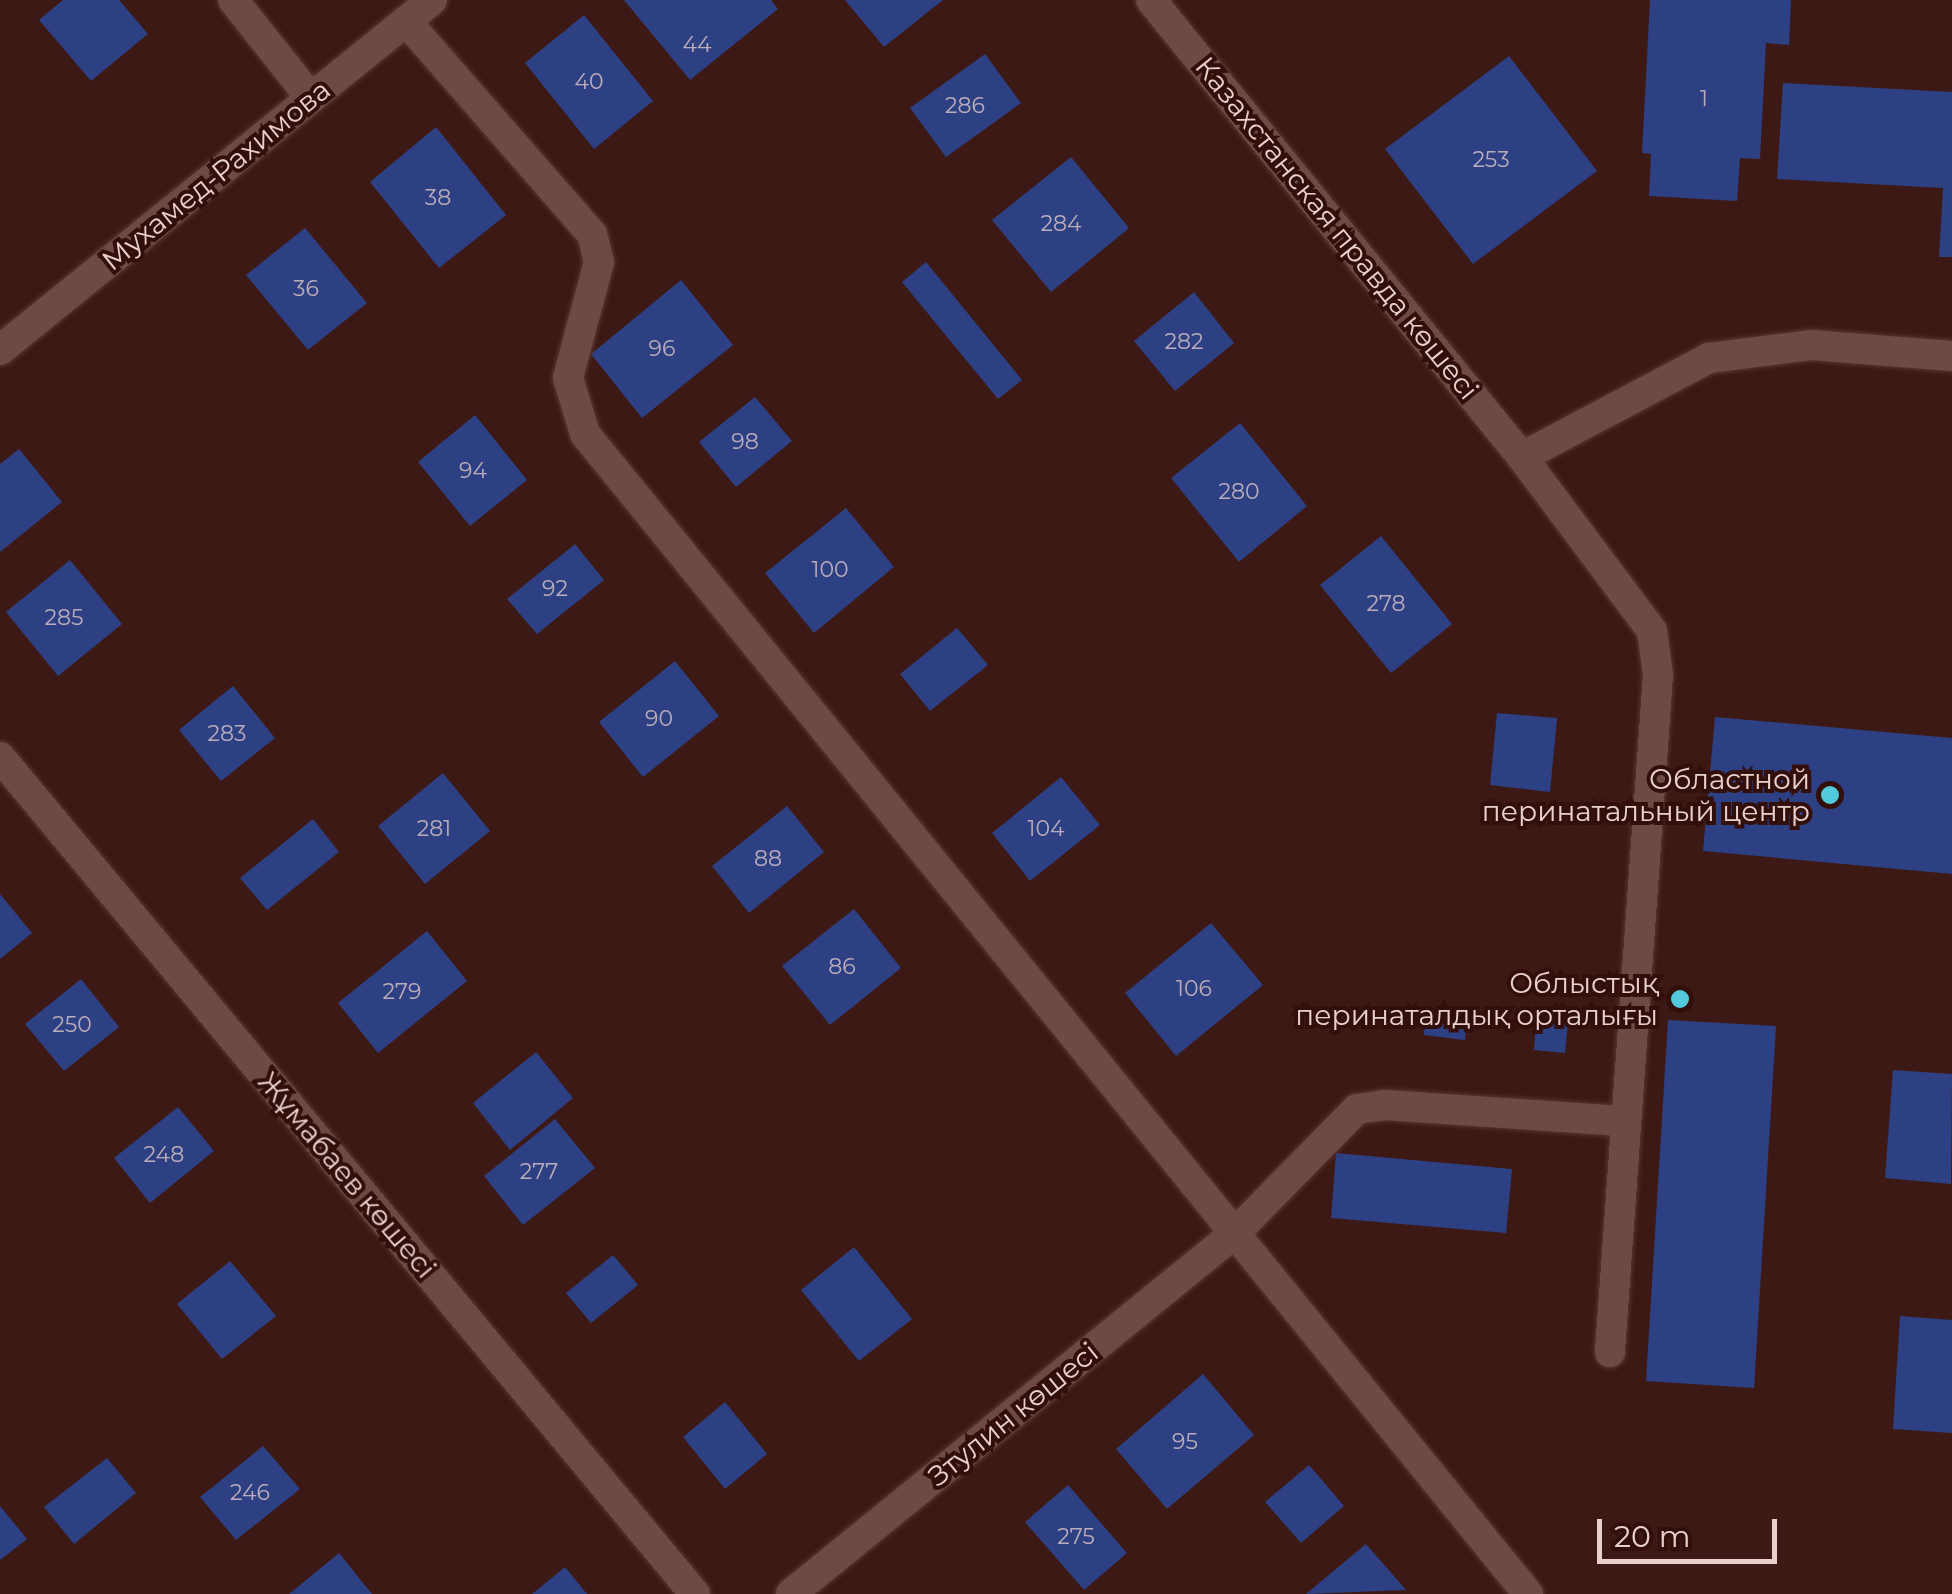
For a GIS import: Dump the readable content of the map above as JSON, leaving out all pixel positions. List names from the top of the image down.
{
  "streets": {
    "street": [
      "Мухамед-Рахимова",
      "Казахстанская правда көшесі",
      "Жұмабаев көшесі",
      "Зтулин көшесі"
    ]
  },
  "crossings": [
    ["Казахстанская правда көшесі", "Зтулин көшесі"]
  ],
  "places": ["Областной перинатальный центр", "Облыстық перинаталдық орталығы"],
  "house_numbers": [
    "44",
    "40",
    "1",
    "286",
    "253",
    "38",
    "284",
    "36",
    "282",
    "96",
    "98",
    "94",
    "280",
    "100",
    "92",
    "278",
    "285",
    "90",
    "283",
    "281",
    "104",
    "88",
    "86",
    "106",
    "279",
    "250",
    "248",
    "277",
    "95",
    "246",
    "275"
  ],
  "scale_bar": "20 m"
}
